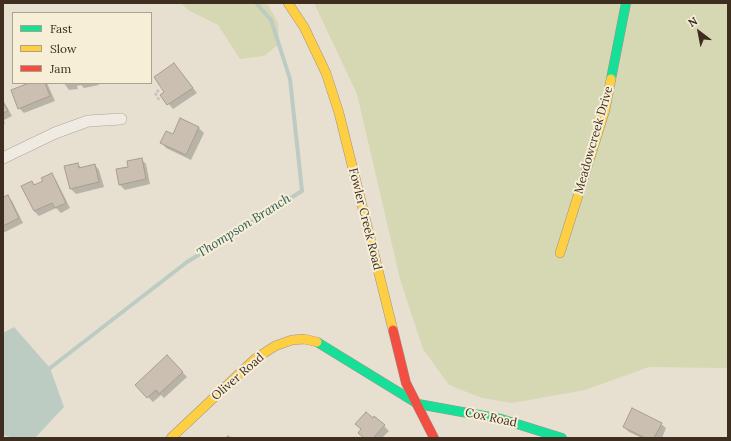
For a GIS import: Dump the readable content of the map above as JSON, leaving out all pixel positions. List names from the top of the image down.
{
  "streets": {
    "street": [
      "Meadowcreek Drive",
      "Fowler Creek Road",
      "Oliver Road",
      "Cox Road"
    ]
  },
  "crossings": [
    ["Fowler Creek Road", "Oliver Road"],
    ["Fowler Creek Road", "Cox Road"],
    ["Oliver Road", "Cox Road"]
  ],
  "water": ["Thompson Branch"],
  "legend": ["Fast", "Slow", "Jam"],
  "north": "top left"
}
